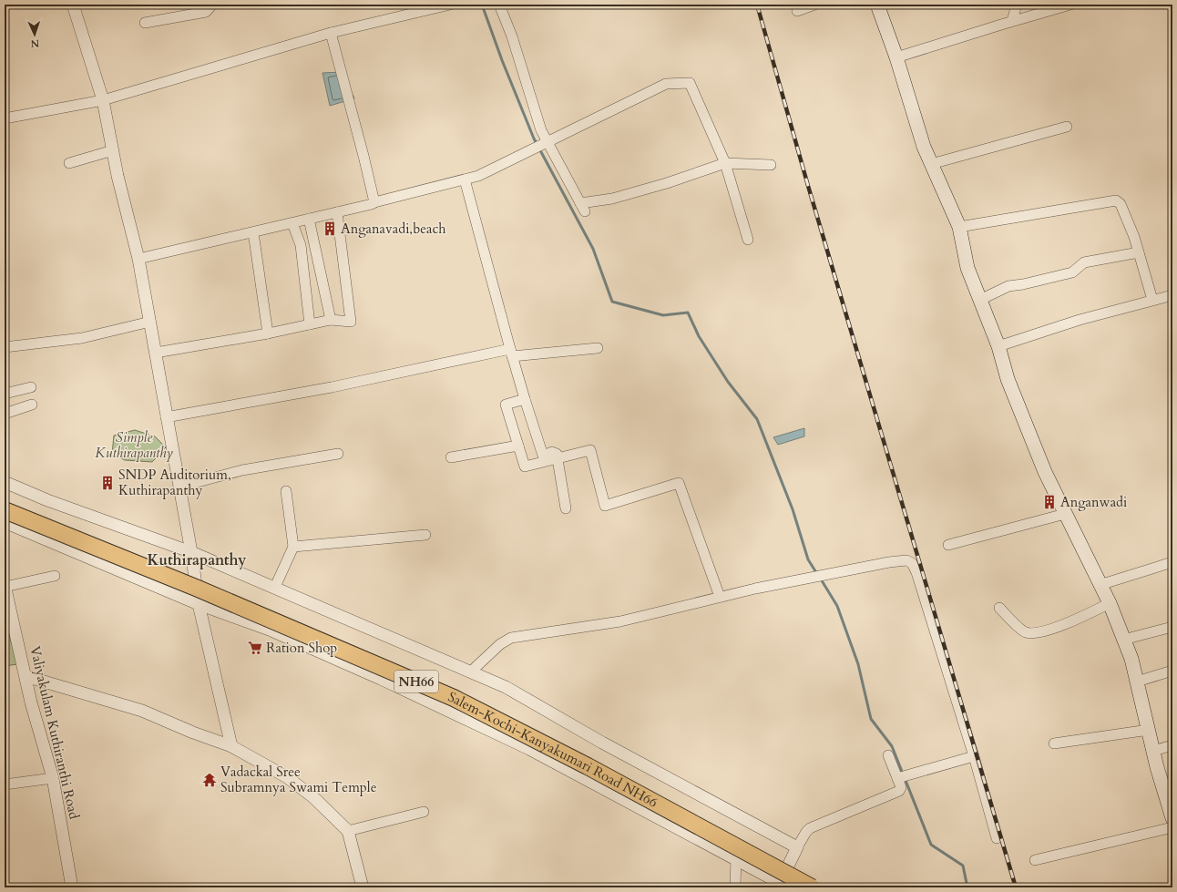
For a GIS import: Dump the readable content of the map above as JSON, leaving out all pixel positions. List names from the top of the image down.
{
  "streets": {
    "highway": ["NH66", "Salem-Kochi-Kanyakumari Road NH66"],
    "street": ["Valiyakulam Kuthiranthi Road"]
  },
  "districts": ["Kuthirapanthy"],
  "parks": ["Simple Kuthirapanthy"],
  "places": {
    "building": ["Anganavadi,beach", "SNDP Auditorium, Kuthirapanthy", "Anganwadi"],
    "supermarket": ["Ration Shop"],
    "temple": ["Vadackal Sree Subramnya Swami Temple"]
  },
  "north": "bottom"
}
